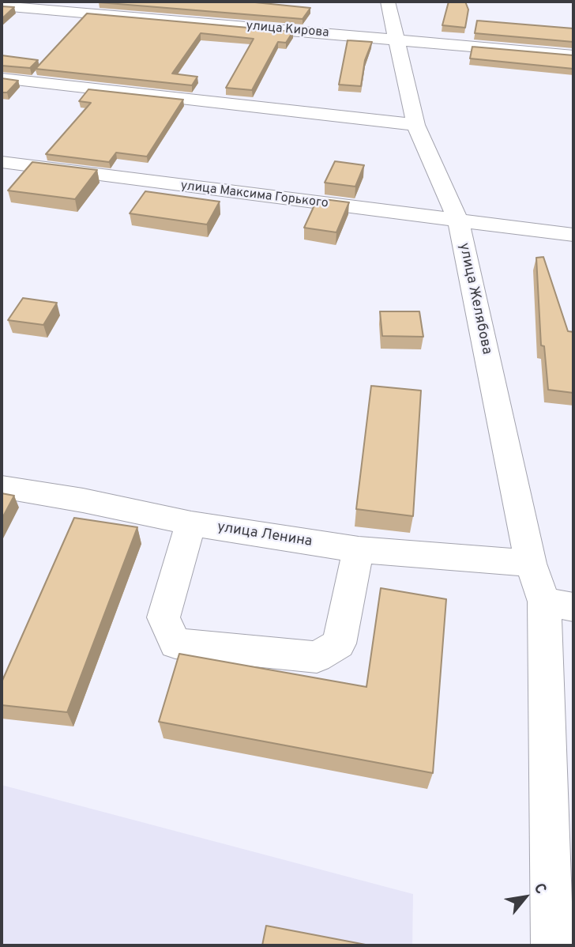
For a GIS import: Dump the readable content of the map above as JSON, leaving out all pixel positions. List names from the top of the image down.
{
  "streets": {
    "street": [
      "улица Кирова",
      "улица Максима Горького",
      "улица Желябова",
      "улица Ленина"
    ]
  },
  "crossings": [
    ["улица Кирова", "улица Желябова"],
    ["улица Максима Горького", "улица Желябова"],
    ["улица Желябова", "улица Ленина"]
  ],
  "north": "top right"
}
